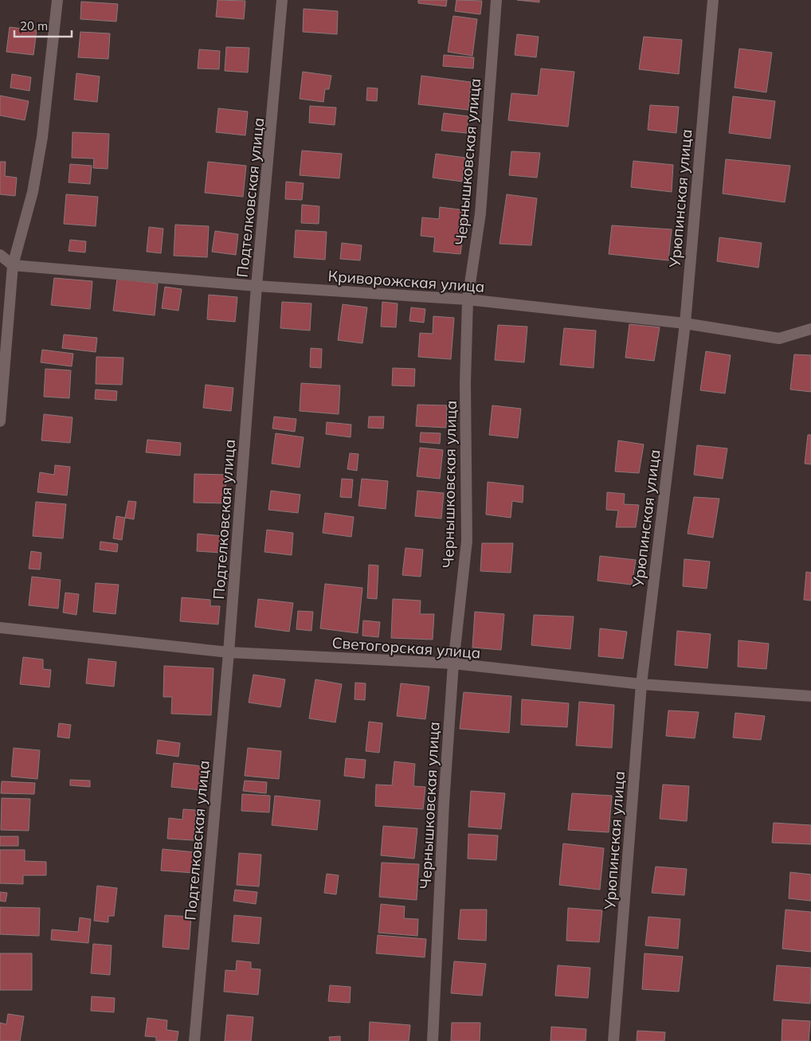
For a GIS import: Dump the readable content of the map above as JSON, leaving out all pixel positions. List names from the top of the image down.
{
  "streets": {
    "street": [
      "Чернышковская улица",
      "Подтелковская улица",
      "Урюпинская улица",
      "Криворожская улица",
      "Светогорская улица"
    ]
  },
  "crossings": [
    ["Чернышковская улица", "Криворожская улица"],
    ["Чернышковская улица", "Светогорская улица"],
    ["Подтелковская улица", "Криворожская улица"],
    ["Подтелковская улица", "Светогорская улица"],
    ["Урюпинская улица", "Криворожская улица"],
    ["Урюпинская улица", "Светогорская улица"]
  ],
  "scale_bar": "20 m"
}
